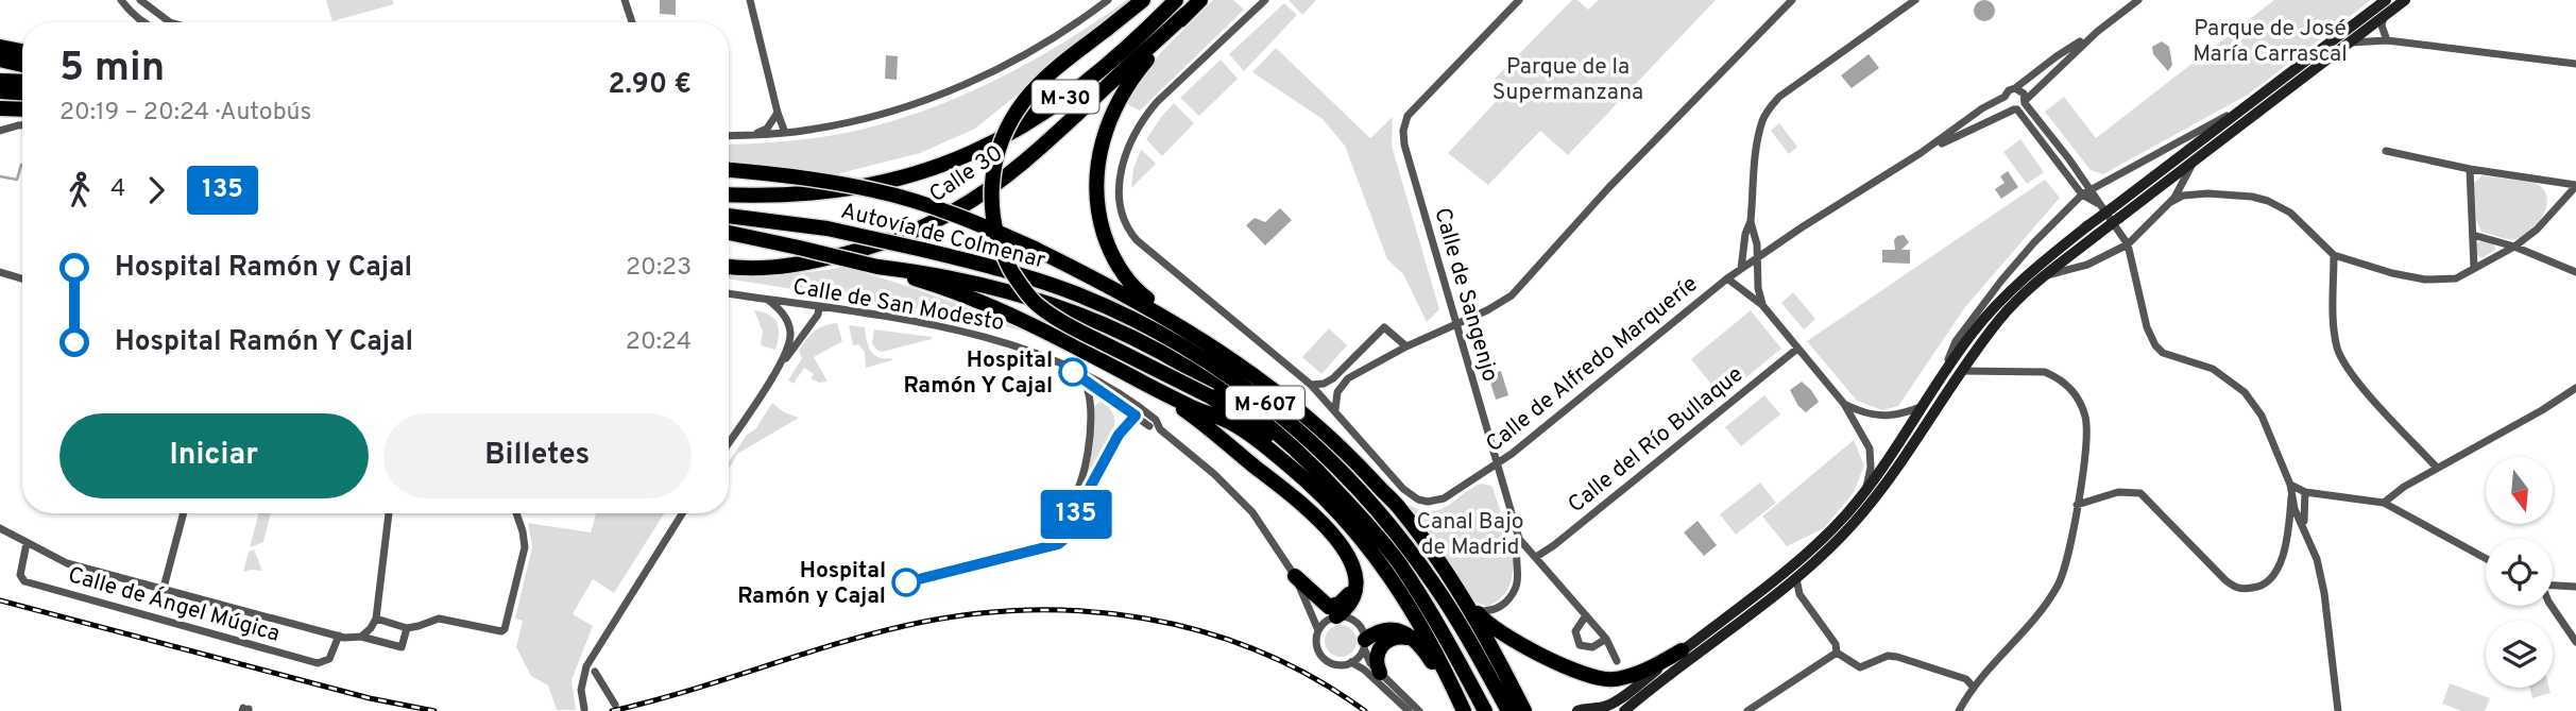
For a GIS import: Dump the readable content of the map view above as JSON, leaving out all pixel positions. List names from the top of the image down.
{
  "streets": {
    "highway": [
      "M-30",
      "Calle 30",
      "Autovía de Colmenar",
      "M-607"
    ],
    "street": [
      "Calle de Sangenjo",
      "Calle de San Modesto",
      "Calle de Alfredo Marqueríe",
      "Calle del Río Bullaque",
      "Calle de Ángel Múgica"
    ]
  },
  "crossings": [
    ["M-30", "Calle 30"],
    ["Calle de Sangenjo", "Calle de Alfredo Marqueríe"],
    ["Calle de Sangenjo", "Calle del Río Bullaque"]
  ],
  "parks": ["Parque de José María Carrascal", "Parque de la Supermanzana", "Canal Bajo de Madrid"],
  "places": ["Hospital Ramón Y Cajal", "Hospital Ramón y Cajal"],
  "lines": ["bus line 135"],
  "north": "bottom",
  "page": {
    "on_map": "135",
    "heading": ["5 min", "20:19 – 20:24 · Autobús", "2.90 €"],
    "legs": ["4", "135"],
    "list": [
      {
        "name": "Hospital Ramón y Cajal",
        "value": "20:23"
      },
      {
        "name": "Hospital Ramón Y Cajal",
        "value": "20:24"
      }
    ],
    "buttons": ["Iniciar", "Billetes"]
  }
}
